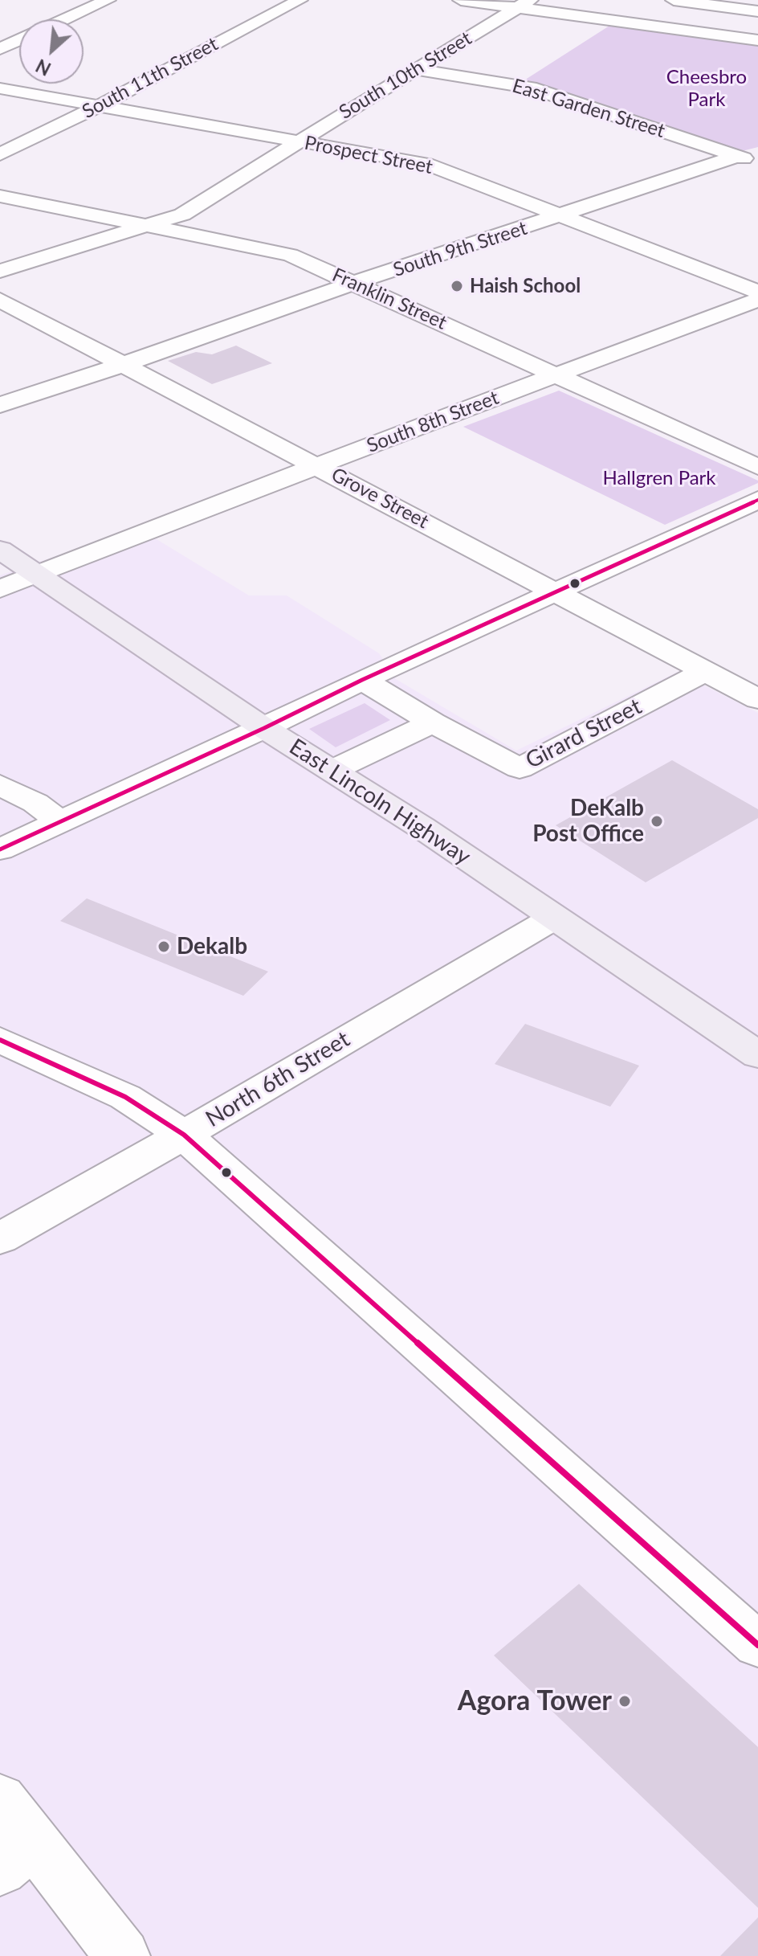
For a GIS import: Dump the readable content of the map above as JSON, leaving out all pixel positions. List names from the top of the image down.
{
  "streets": {
    "main road": ["East Lincoln Highway"],
    "street": [
      "South 10th Street",
      "South 11th Street",
      "East Garden Street",
      "Prospect Street",
      "South 9th Street",
      "Franklin Street",
      "South 8th Street",
      "Grove Street",
      "Girard Street",
      "North 6th Street"
    ]
  },
  "crossings": [
    ["South 10th Street", "East Garden Street"],
    ["South 10th Street", "Prospect Street"],
    ["South 10th Street", "Franklin Street"],
    ["South 11th Street", "Prospect Street"],
    ["East Garden Street", "South 9th Street"],
    ["Prospect Street", "South 9th Street"],
    ["South 9th Street", "Franklin Street"],
    ["South 9th Street", "Grove Street"],
    ["Franklin Street", "South 8th Street"],
    ["South 8th Street", "Grove Street"],
    ["South 8th Street", "East Lincoln Highway"],
    ["Grove Street", "Girard Street"],
    ["East Lincoln Highway", "North 6th Street"]
  ],
  "parks": ["Cheesbro Park", "Hallgren Park"],
  "places": [
    "Haish School",
    "DeKalb Post Office",
    "Dekalb",
    "Agora Tower"
  ],
  "north": "bottom left"
}
